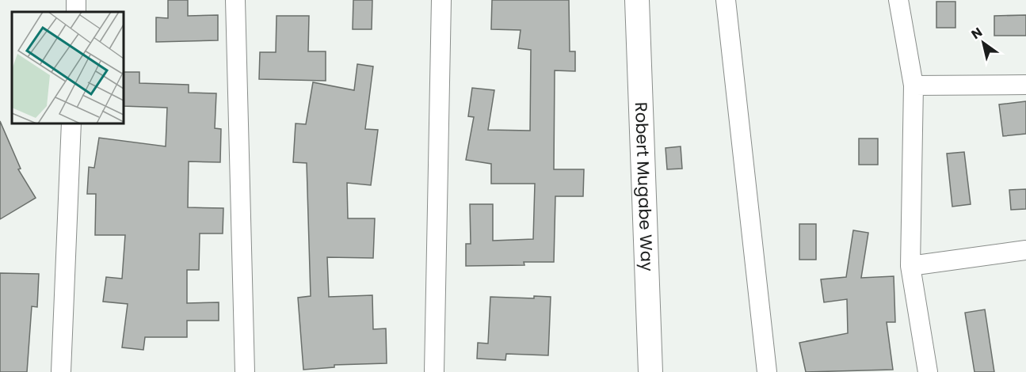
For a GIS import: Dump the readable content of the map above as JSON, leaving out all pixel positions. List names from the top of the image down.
{
  "streets": {
    "street": ["Robert Mugabe Way"]
  },
  "north": "top left"
}
